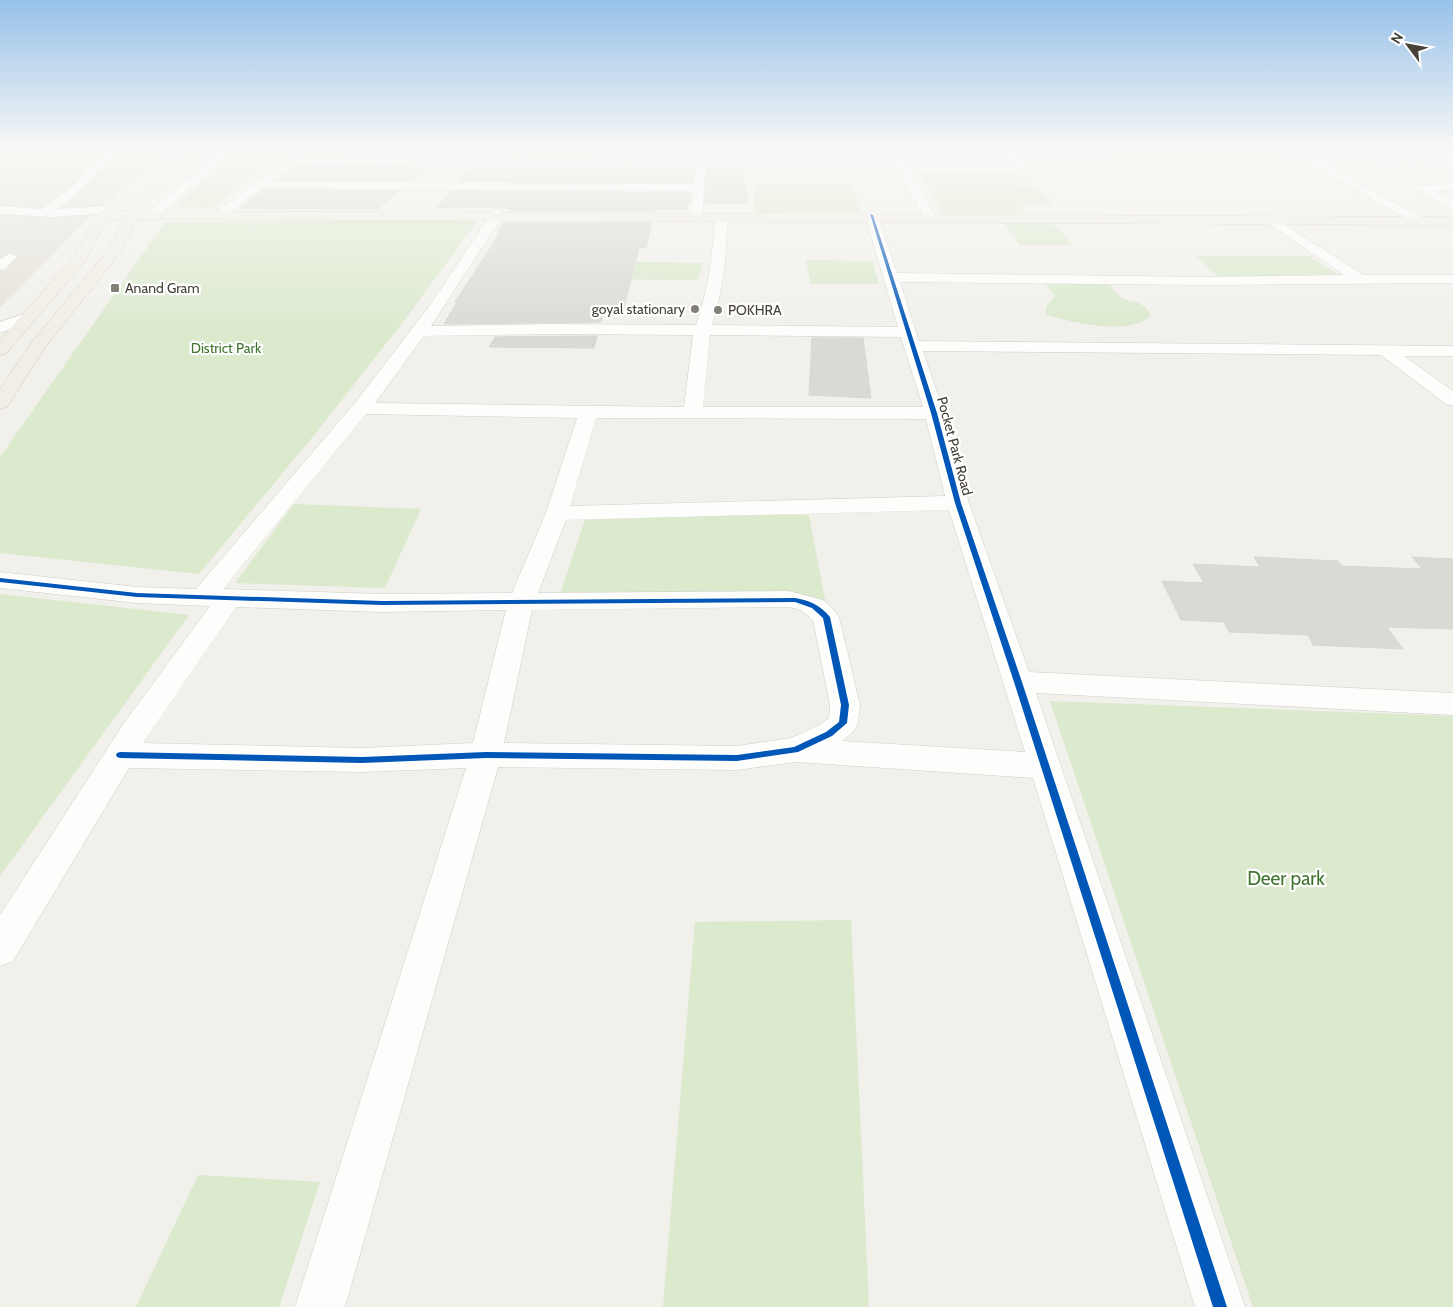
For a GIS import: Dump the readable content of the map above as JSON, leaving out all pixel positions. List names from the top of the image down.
{
  "streets": {
    "street": ["Pocket Park Road"]
  },
  "parks": ["District Park", "Deer park"],
  "places": {
    "transit": ["Anand Gram"],
    "other": ["goyal stationary", "POKHRA"]
  },
  "north": "top left"
}
